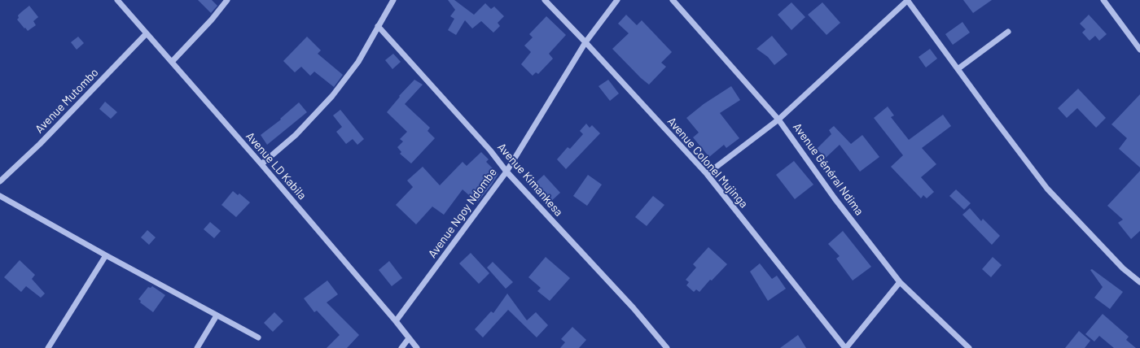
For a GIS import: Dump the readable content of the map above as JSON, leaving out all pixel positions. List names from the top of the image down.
{
  "streets": {
    "street": [
      "Avenue Mutombo",
      "Avenue Colonel Mujinga",
      "Avenue LD Kabila",
      "Avenue Général Ndima",
      "Avenue Kimankesa",
      "Avenue Ngoy Ndombe"
    ]
  },
  "crossings": [
    ["Avenue Mutombo", "Avenue LD Kabila"],
    ["Avenue Colonel Mujinga", "Avenue Ngoy Ndombe"],
    ["Avenue LD Kabila", "Avenue Ngoy Ndombe"],
    ["Avenue Kimankesa", "Avenue Ngoy Ndombe"]
  ]
}
